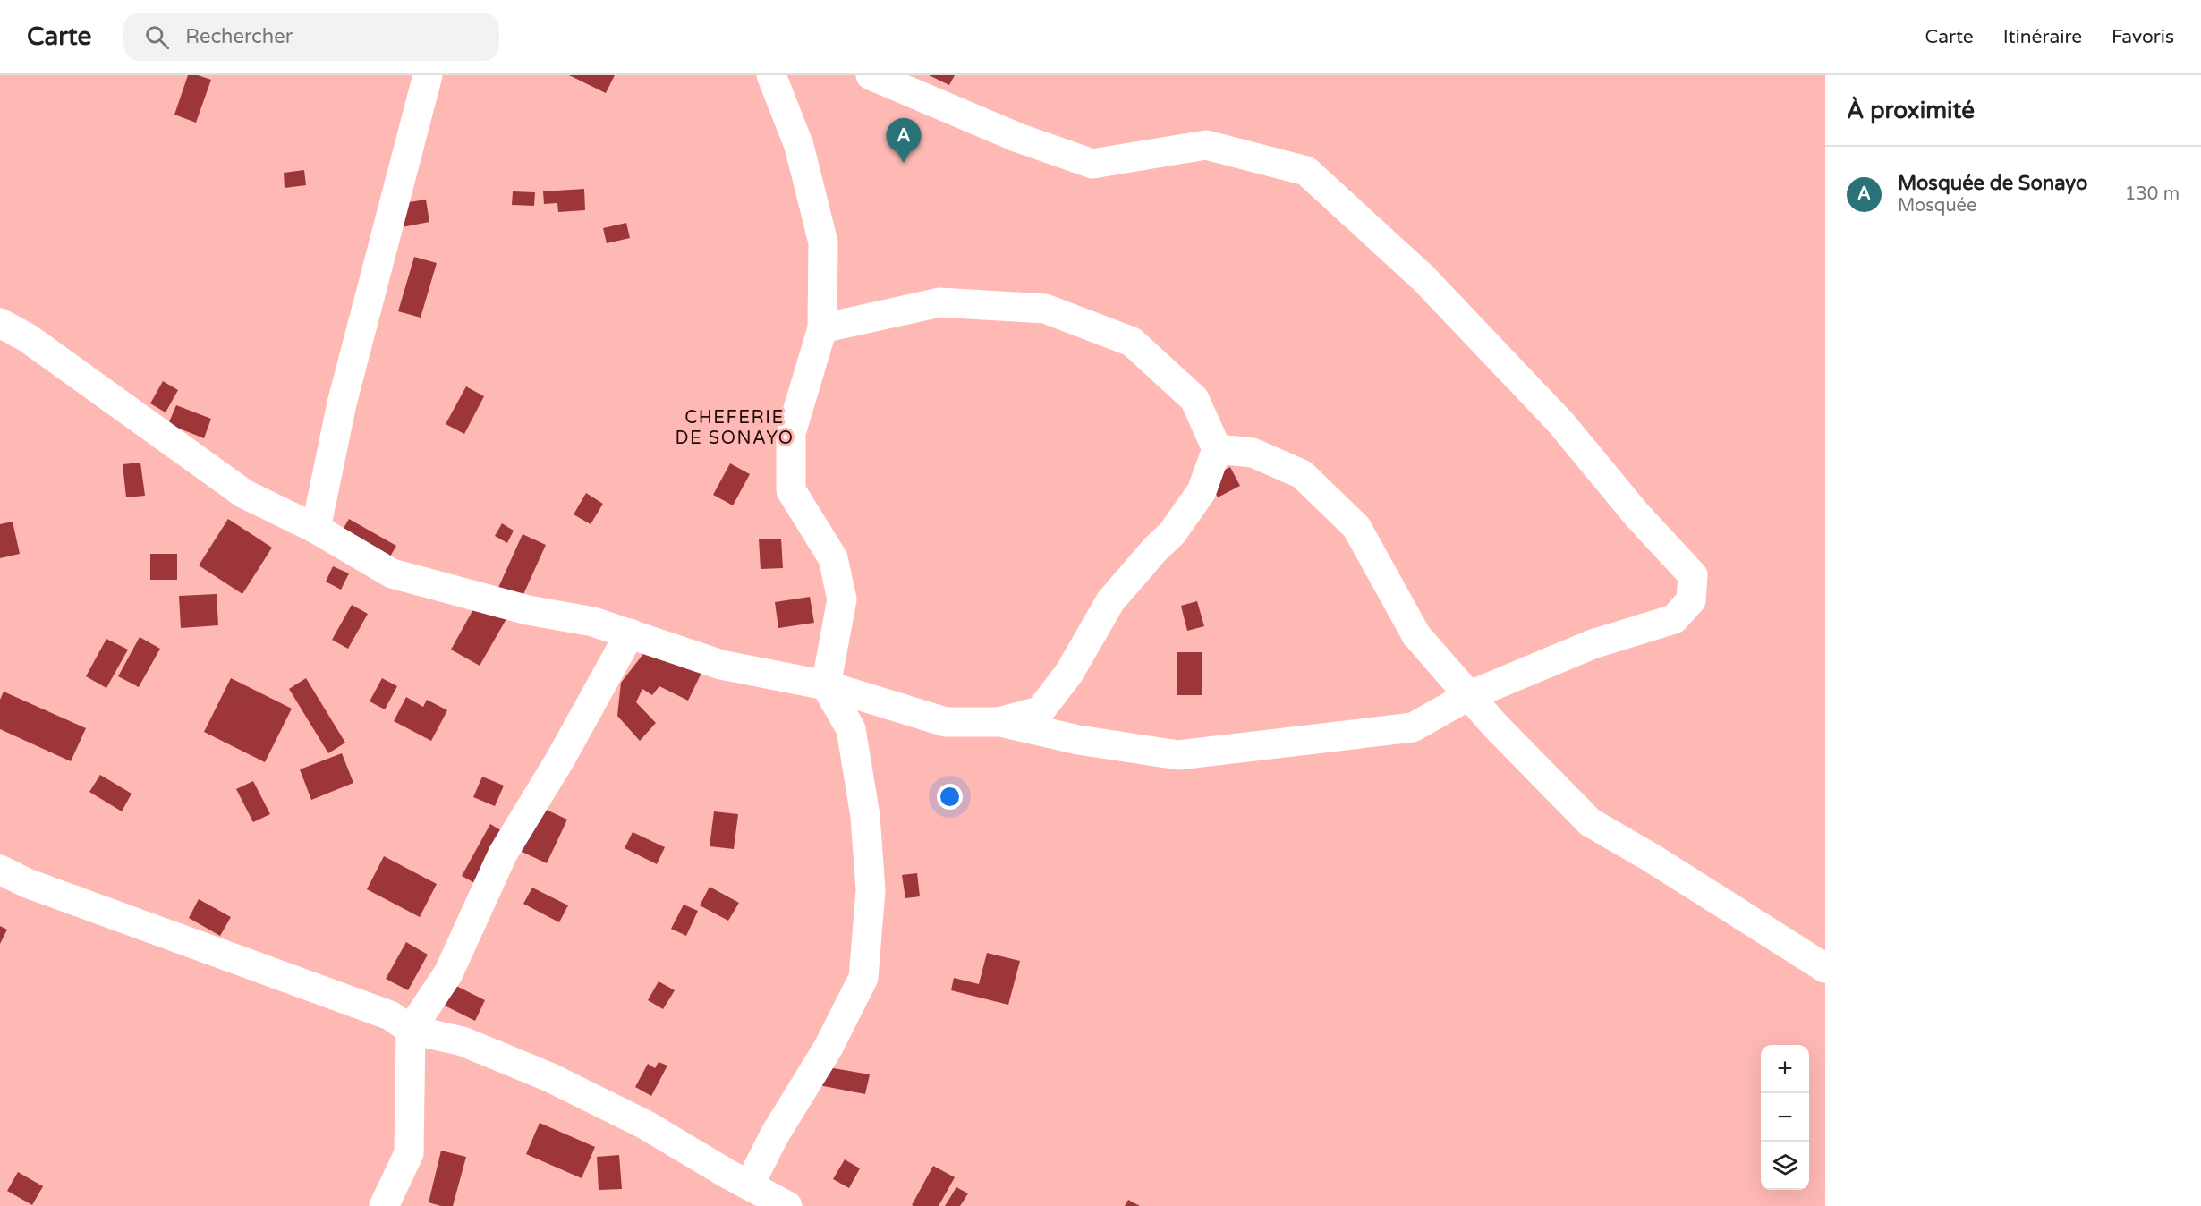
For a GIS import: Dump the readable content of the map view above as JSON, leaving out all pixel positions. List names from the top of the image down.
{
  "districts": ["CHEFERIE DE SONAYO"],
  "page": {
    "header": "Carte",
    "search": "Rechercher",
    "nav": ["Carte", "Itinéraire", "Favoris"],
    "heading": "À proximité",
    "pins": "A",
    "list": [
      {
        "mark": "A",
        "name": "Mosquée de Sonayo",
        "note": "Mosquée",
        "value": "130 m"
      }
    ],
    "map_buttons": ["+", "−"]
  }
}
